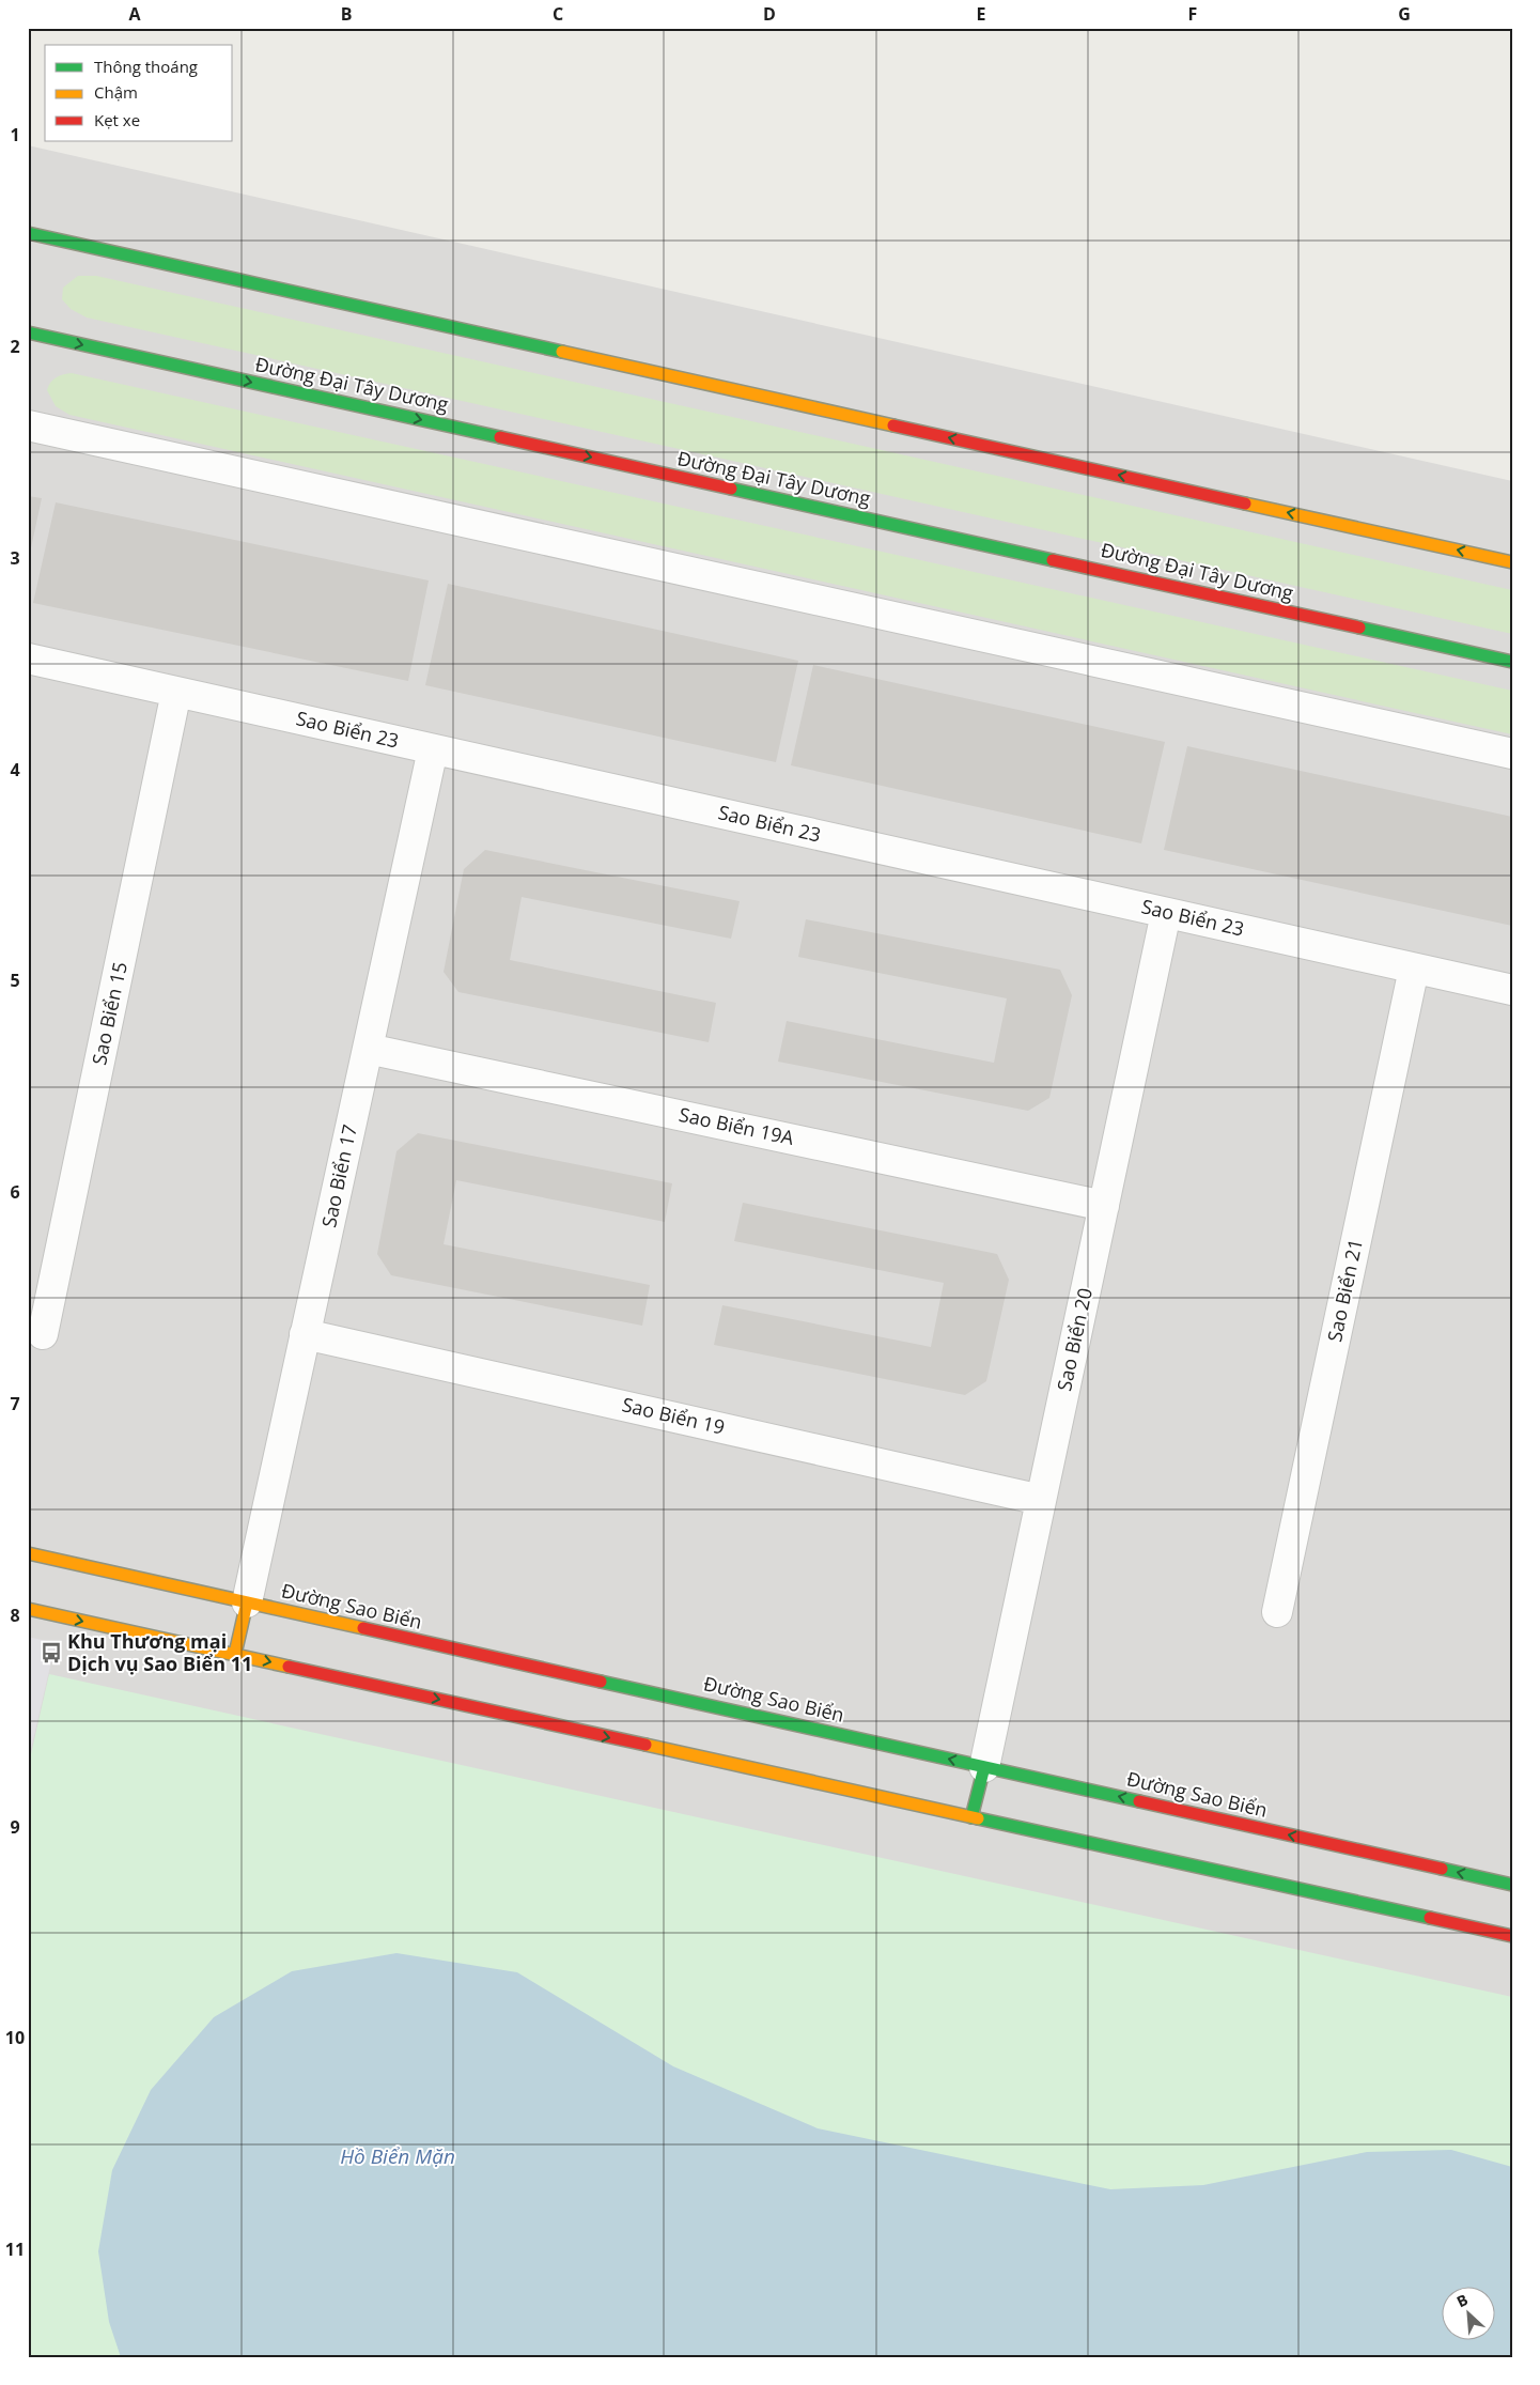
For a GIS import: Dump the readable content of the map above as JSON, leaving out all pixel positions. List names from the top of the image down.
{
  "streets": {
    "street": [
      "Đường Đại Tây Dương",
      "Sao Biển 23",
      "Sao Biển 15",
      "Sao Biển 19A",
      "Sao Biển 17",
      "Sao Biển 21",
      "Sao Biển 20",
      "Sao Biển 19",
      "Đường Sao Biển"
    ]
  },
  "crossings": [
    ["Sao Biển 23", "Sao Biển 15"],
    ["Sao Biển 23", "Sao Biển 17"],
    ["Sao Biển 23", "Sao Biển 21"],
    ["Sao Biển 23", "Sao Biển 20"],
    ["Sao Biển 19A", "Sao Biển 17"],
    ["Sao Biển 19A", "Sao Biển 20"],
    ["Sao Biển 17", "Sao Biển 19"],
    ["Sao Biển 17", "Đường Sao Biển"],
    ["Sao Biển 20", "Sao Biển 19"],
    ["Sao Biển 20", "Đường Sao Biển"]
  ],
  "water": ["Hồ Biển Mặn"],
  "places": {
    "bus stop": ["Khu Thương mại Dịch vụ Sao Biển 11"]
  },
  "legend": ["Thông thoáng", "Chậm", "Kẹt xe"],
  "north": "top left",
  "grid": {
    "columns": [
      "A",
      "B",
      "C",
      "D",
      "E",
      "F",
      "G"
    ],
    "rows": [
      "1",
      "2",
      "3",
      "4",
      "5",
      "6",
      "7",
      "8",
      "9",
      "10",
      "11"
    ]
  }
}
